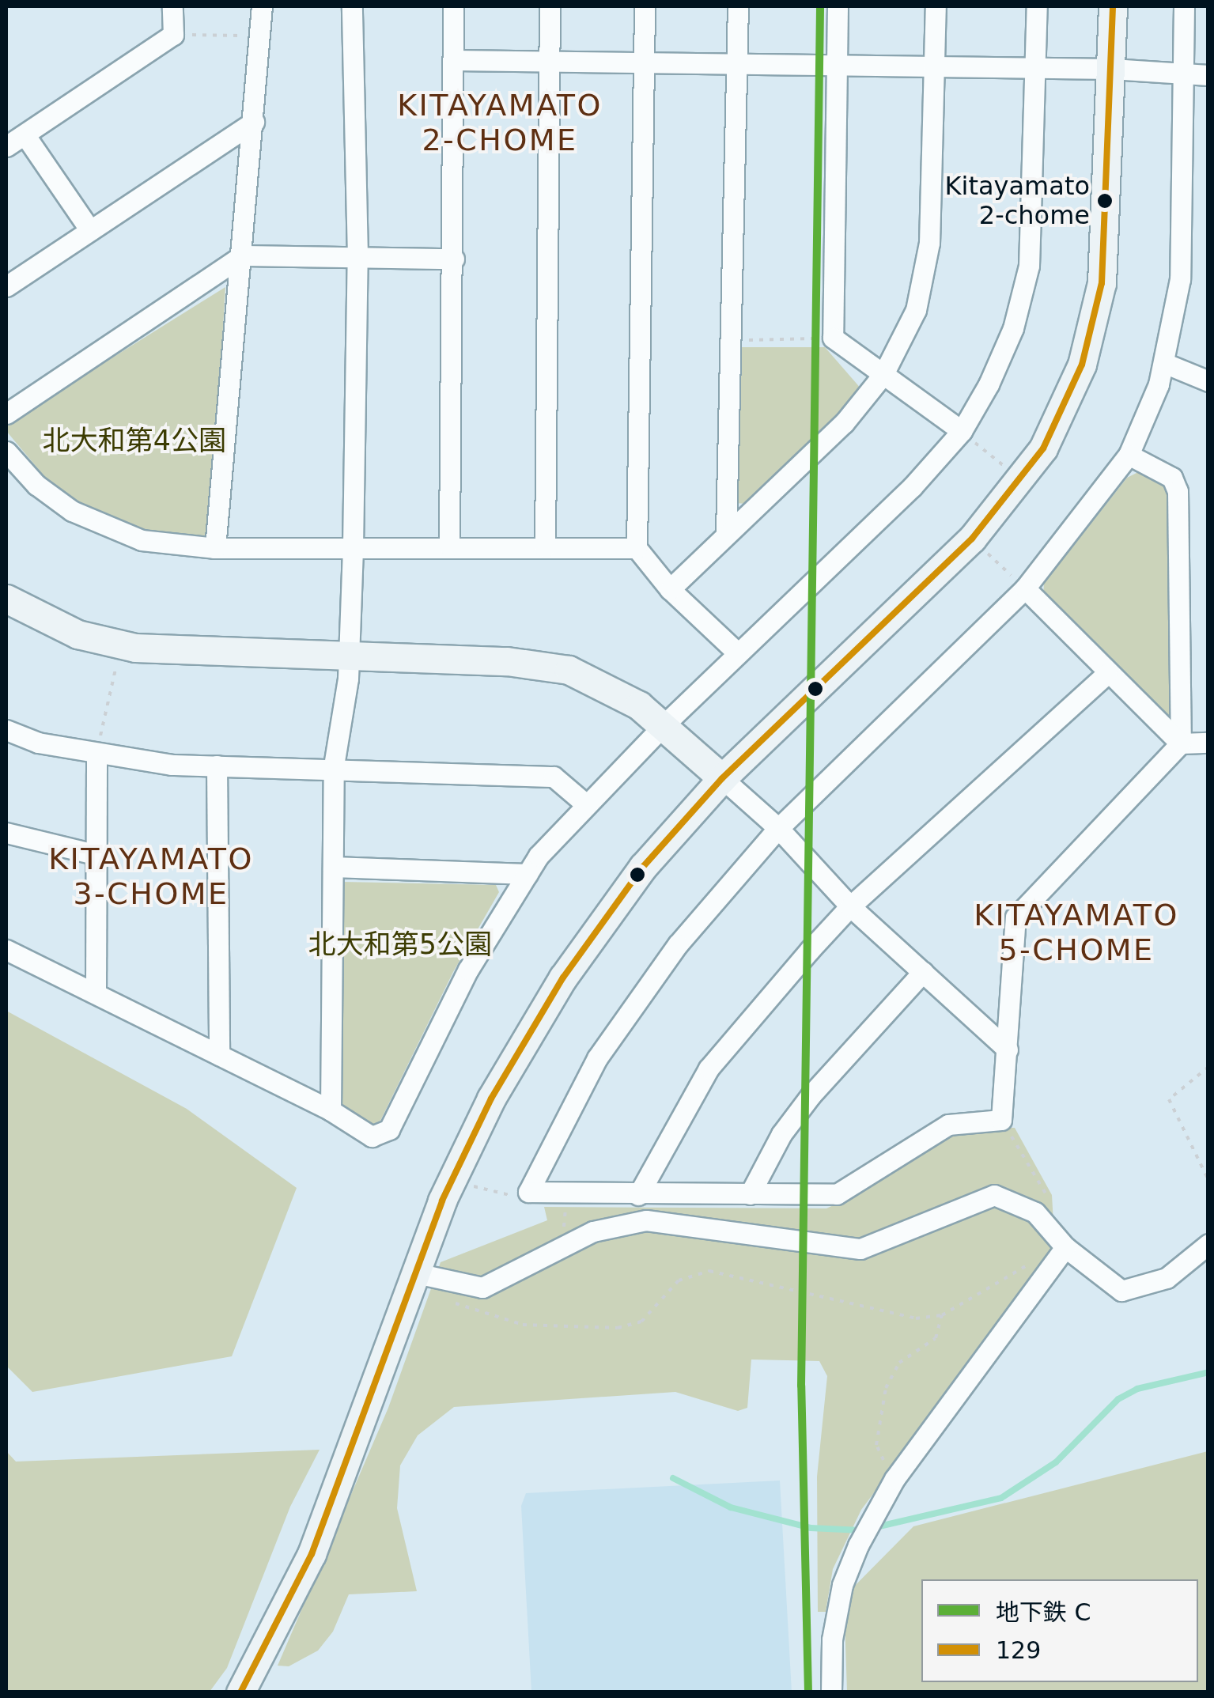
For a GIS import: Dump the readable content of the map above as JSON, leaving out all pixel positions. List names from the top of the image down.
{
  "districts": ["KITAYAMATO 2-CHOME", "KITAYAMATO 3-CHOME", "KITAYAMATO 5-CHOME"],
  "parks": ["北大和第4公園", "北大和第5公園"],
  "places": ["Kitayamato 2-chome"],
  "lines": ["metro line C", "transit line 129"],
  "legend": ["地下鉄 C", "129"]
}
